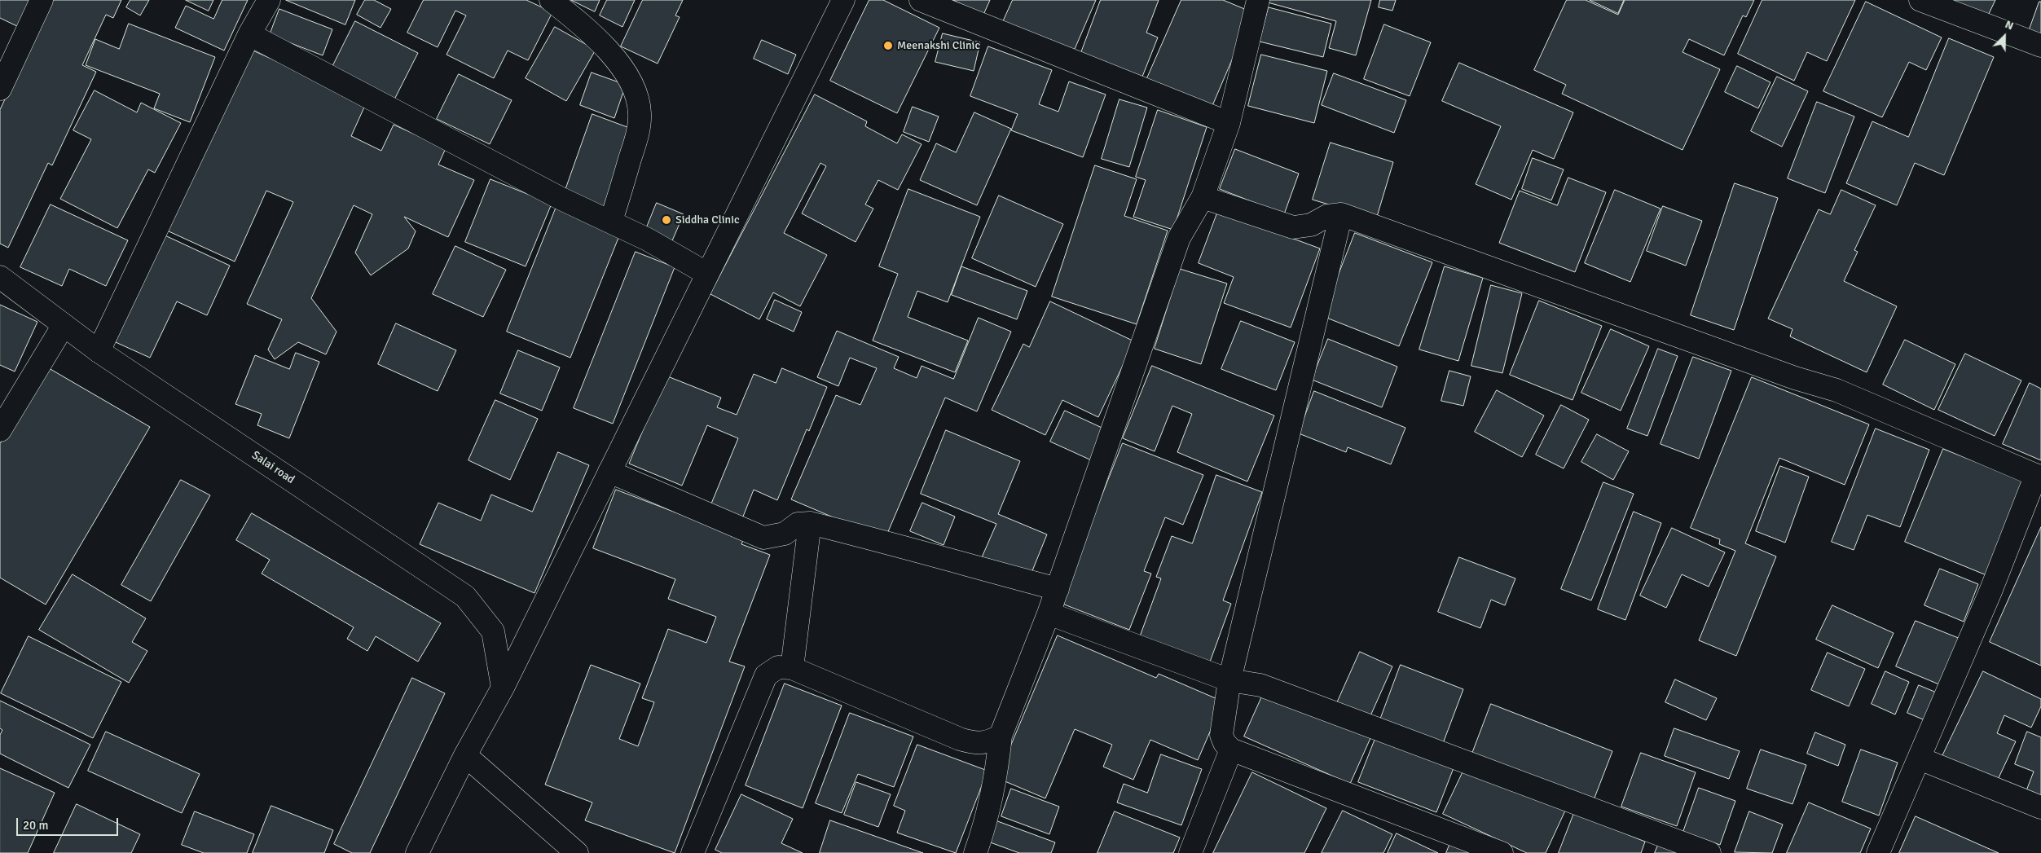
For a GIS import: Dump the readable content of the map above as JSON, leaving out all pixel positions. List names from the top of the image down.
{
  "streets": {
    "street": ["Salai road"]
  },
  "places": ["Meenakshi Clinic", "Siddha Clinic"],
  "scale_bar": "20 m",
  "north": "top right"
}
